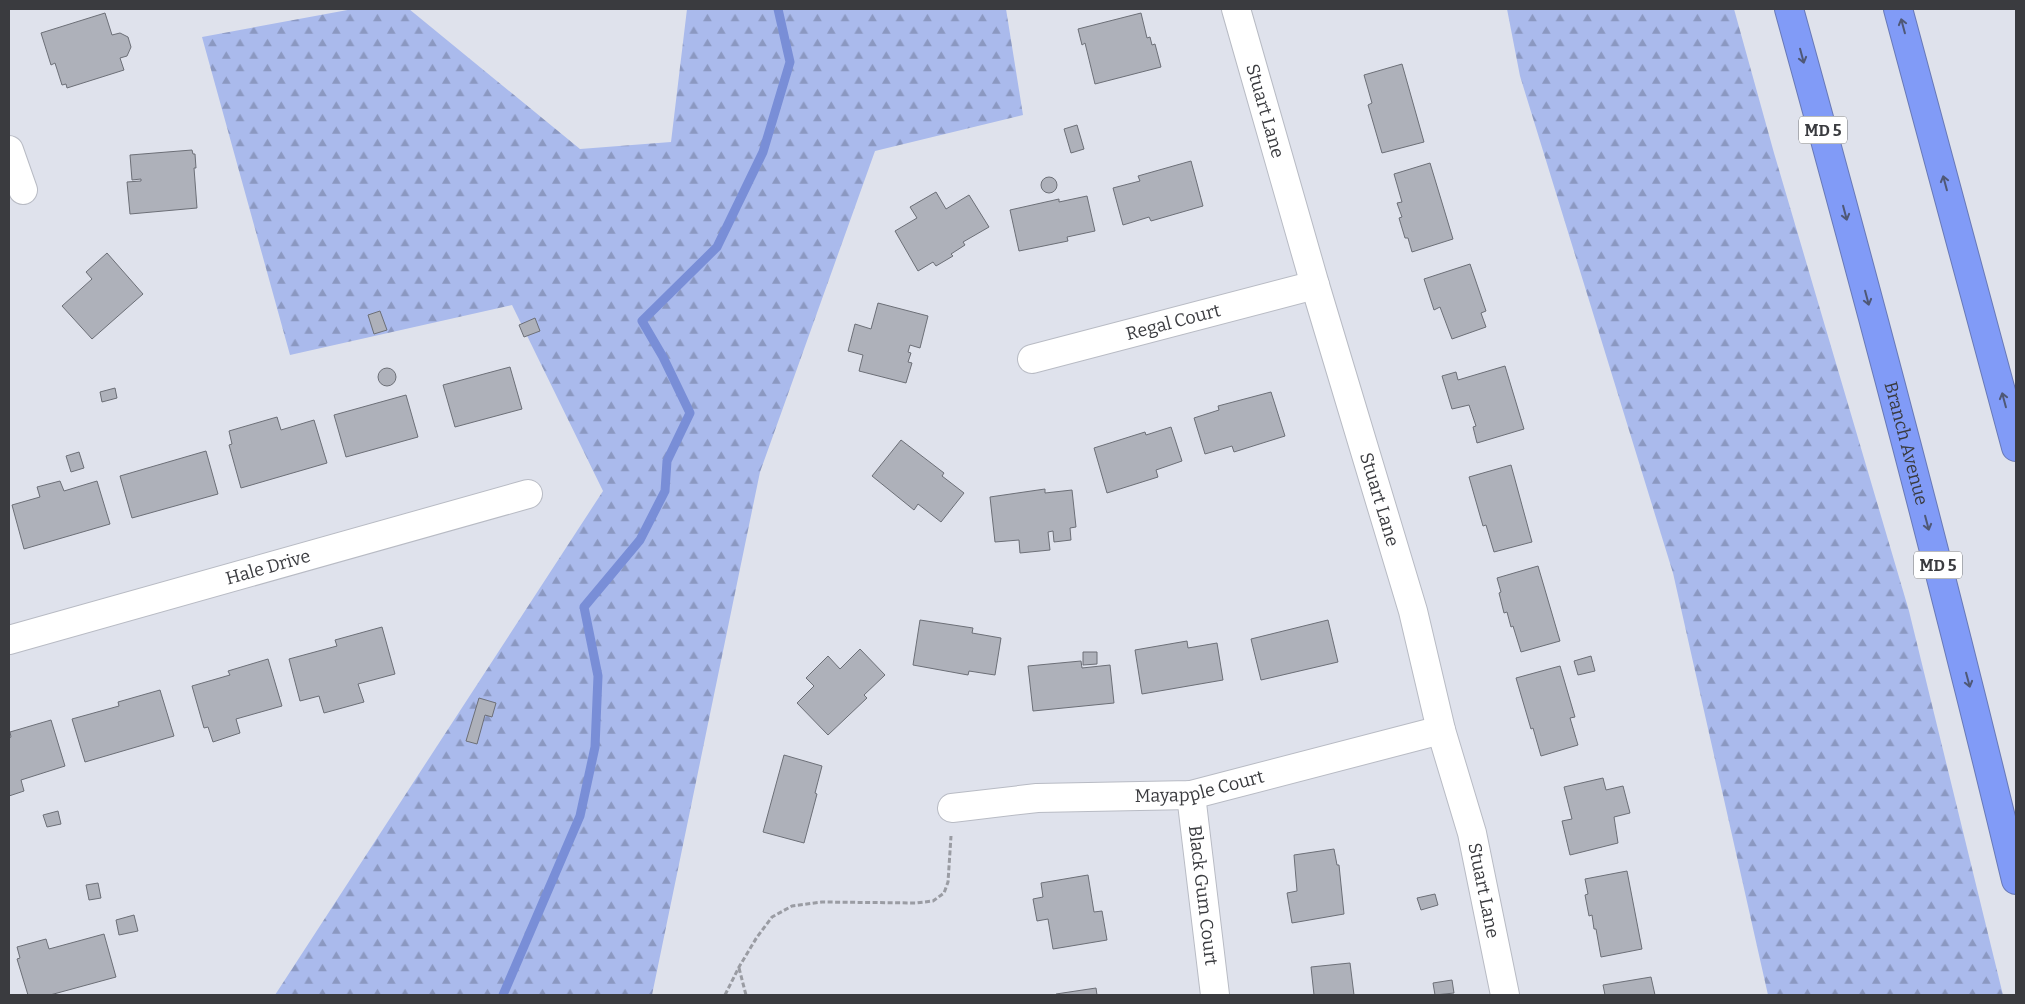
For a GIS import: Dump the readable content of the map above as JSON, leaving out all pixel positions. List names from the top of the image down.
{
  "streets": {
    "highway": ["MD 5", "Branch Avenue"],
    "street": [
      "Stuart Lane",
      "Regal Court",
      "Hale Drive",
      "Mayapple Court",
      "Black Gum Court"
    ]
  },
  "crossings": [
    ["Stuart Lane", "Regal Court"],
    ["Stuart Lane", "Mayapple Court"],
    ["Mayapple Court", "Black Gum Court"]
  ]
}
